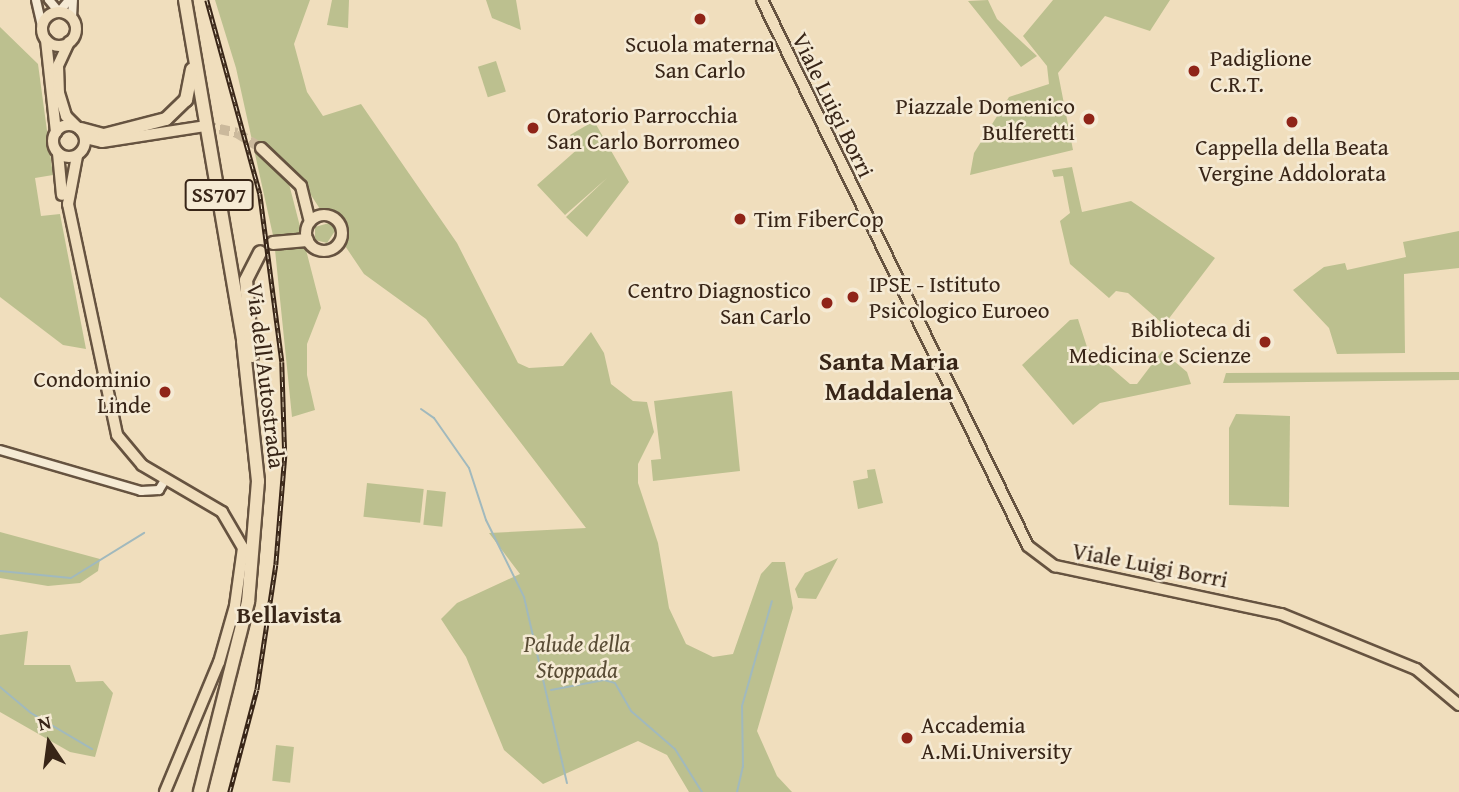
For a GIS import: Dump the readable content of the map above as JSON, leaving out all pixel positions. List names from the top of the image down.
{
  "streets": {
    "highway": ["SS707", "Via dell'Autostrada"],
    "main road": ["Viale Luigi Borri"]
  },
  "crossings": [
    ["SS707", "Via dell'Autostrada"]
  ],
  "districts": ["Santa Maria Maddalena", "Bellavista"],
  "parks": ["Palude della Stoppada"],
  "places": [
    "Scuola materna San Carlo",
    "Padiglione C.R.T.",
    "Piazzale Domenico Bulferetti",
    "Cappella della Beata Vergine Addolorata",
    "Oratorio Parrocchia San Carlo Borromeo",
    "Tim FiberCop",
    "IPSE - Istituto Psicologico Euroeo",
    "Centro Diagnostico San Carlo",
    "Biblioteca di Medicina e Scienze",
    "Condominio Linde",
    "Accademia A.Mi.University"
  ],
  "north": "top"
}
